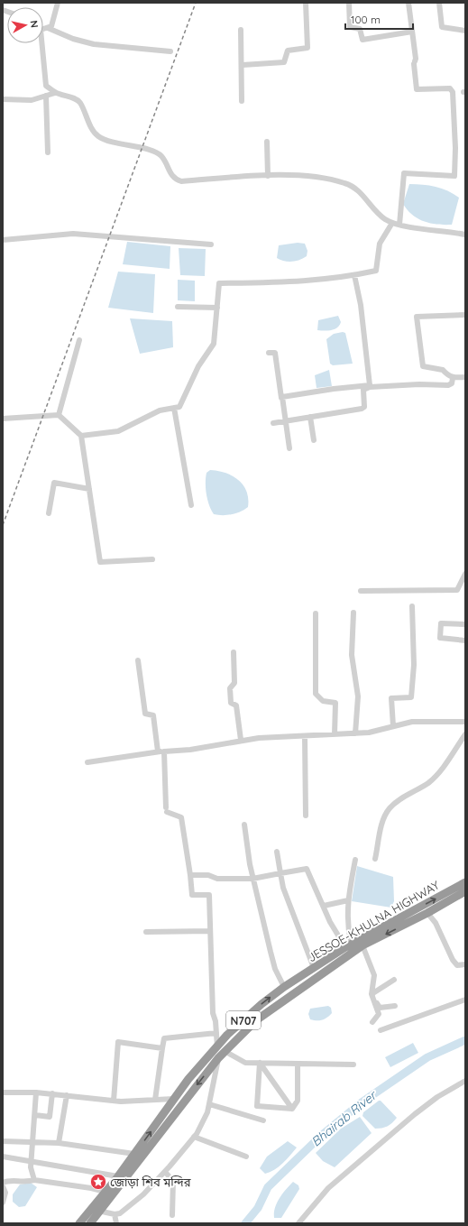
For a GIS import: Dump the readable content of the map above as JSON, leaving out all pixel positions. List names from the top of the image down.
{
  "streets": {
    "highway": ["JESSOE-KHULNA HIGHWAY", "N707"]
  },
  "water": ["Bhairab River"],
  "places": {
    "place": ["জোড়া শিব মন্দির"]
  },
  "scale_bar": "100 m",
  "north": "right"
}
